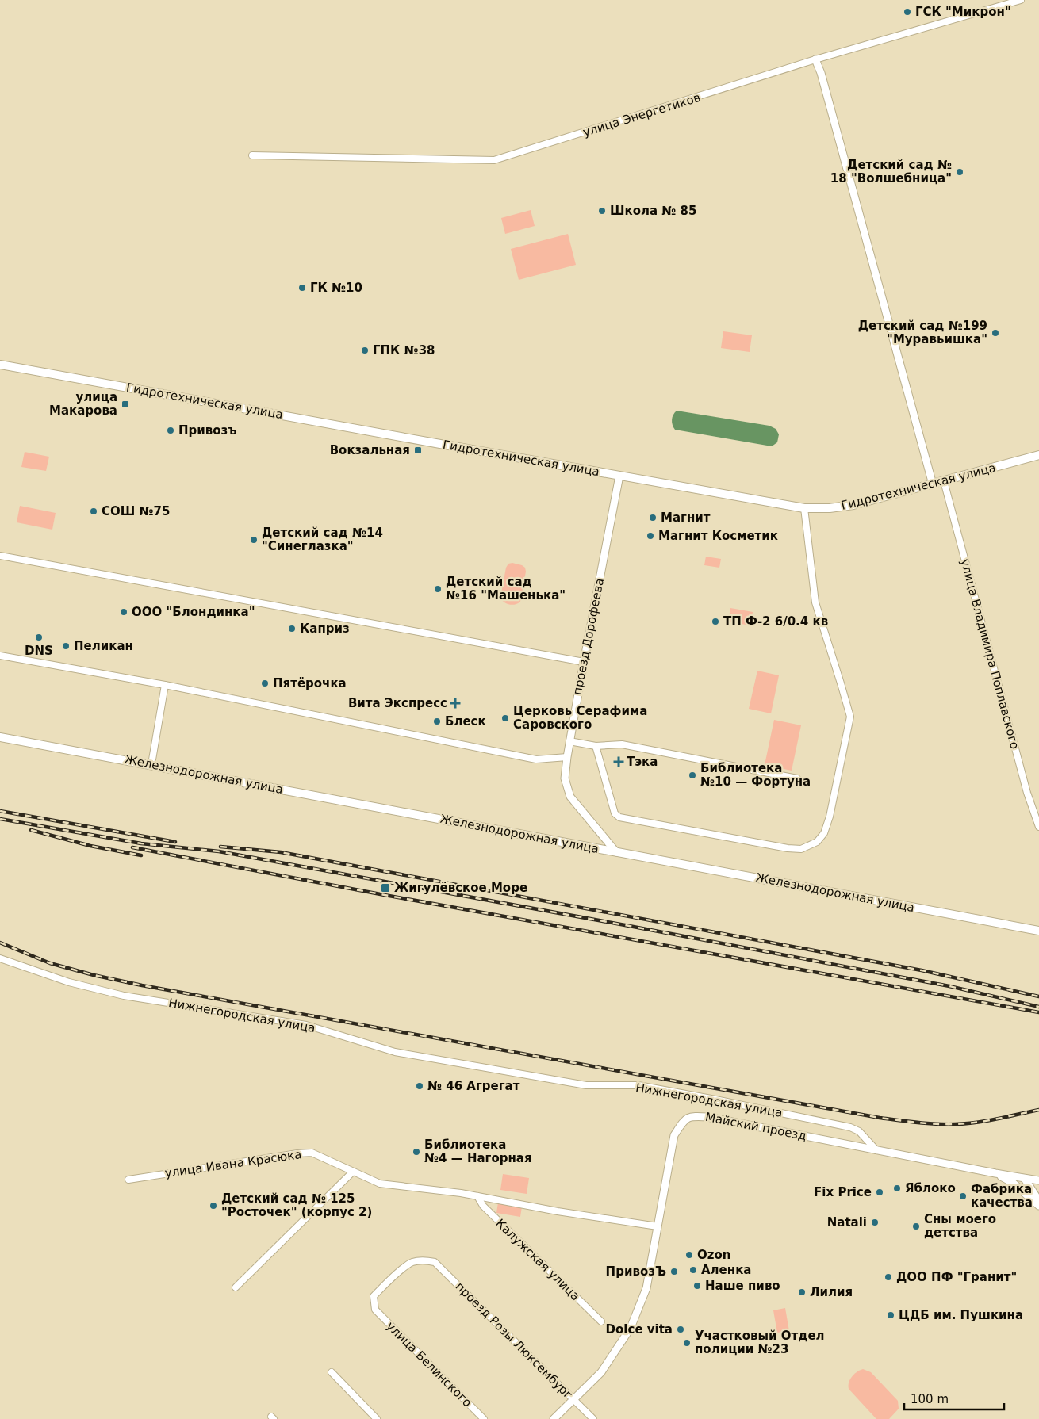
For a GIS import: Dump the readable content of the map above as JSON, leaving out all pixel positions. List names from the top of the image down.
{
  "streets": {
    "main road": ["Гидротехническая улица", "Железнодорожная улица"],
    "street": [
      "улица Энергетиков",
      "проезд Дорофеева",
      "улица Владимира Поплавского",
      "Нижнегородская улица",
      "Майский проезд",
      "улица Ивана Красюка",
      "Калужская улица",
      "проезд Розы Люксембург",
      "улица Белинского"
    ]
  },
  "crossings": [
    ["Гидротехническая улица", "проезд Дорофеева"],
    ["Гидротехническая улица", "улица Владимира Поплавского"],
    ["проезд Дорофеева", "Железнодорожная улица"],
    ["Нижнегородская улица", "Майский проезд"],
    ["Майский проезд", "улица Ивана Красюка"],
    ["Майский проезд", "проезд Розы Люксембург"],
    ["улица Ивана Красюка", "Калужская улица"],
    ["проезд Розы Люксембург", "улица Белинского"]
  ],
  "places": {
    "other": [
      "ГСК \"Микрон\"",
      "Детский сад № 18 \"Волшебница\"",
      "Школа № 85",
      "ГК №10",
      "Детский сад №199 \"Муравьишка\"",
      "ГПК №38",
      "Привозъ",
      "СОШ №75",
      "Магнит",
      "Магнит Косметик",
      "Детский сад №14 \"Синеглазка\"",
      "Детский сад №16 \"Машенька\"",
      "ООО \"Блондинка\"",
      "ТП Ф-2 6/0.4 кв",
      "Каприз",
      "DNS",
      "Пеликан",
      "Пятёрочка",
      "Церковь Серафима Саровского",
      "Блеск",
      "Библиотека №10 — Фортуна",
      "№ 46 Агрегат",
      "Библиотека №4 — Нагорная",
      "Яблоко",
      "Fix Price",
      "Фабрика качества",
      "Детский сад № 125 \"Росточек\" (корпус 2)",
      "Natali",
      "Сны моего детства",
      "Ozon",
      "Аленка",
      "ПривозЪ",
      "ДОО ПФ \"Гранит\"",
      "Наше пиво",
      "Лилия",
      "ЦДБ им. Пушкина",
      "Dolce vita",
      "Участковый Отдел полиции №23"
    ],
    "transit": ["улица Макарова", "Вокзальная", "Жигулёвское Море"],
    "health": ["Вита Экспресс", "Тэка"]
  },
  "scale_bar": "100 m"
}
